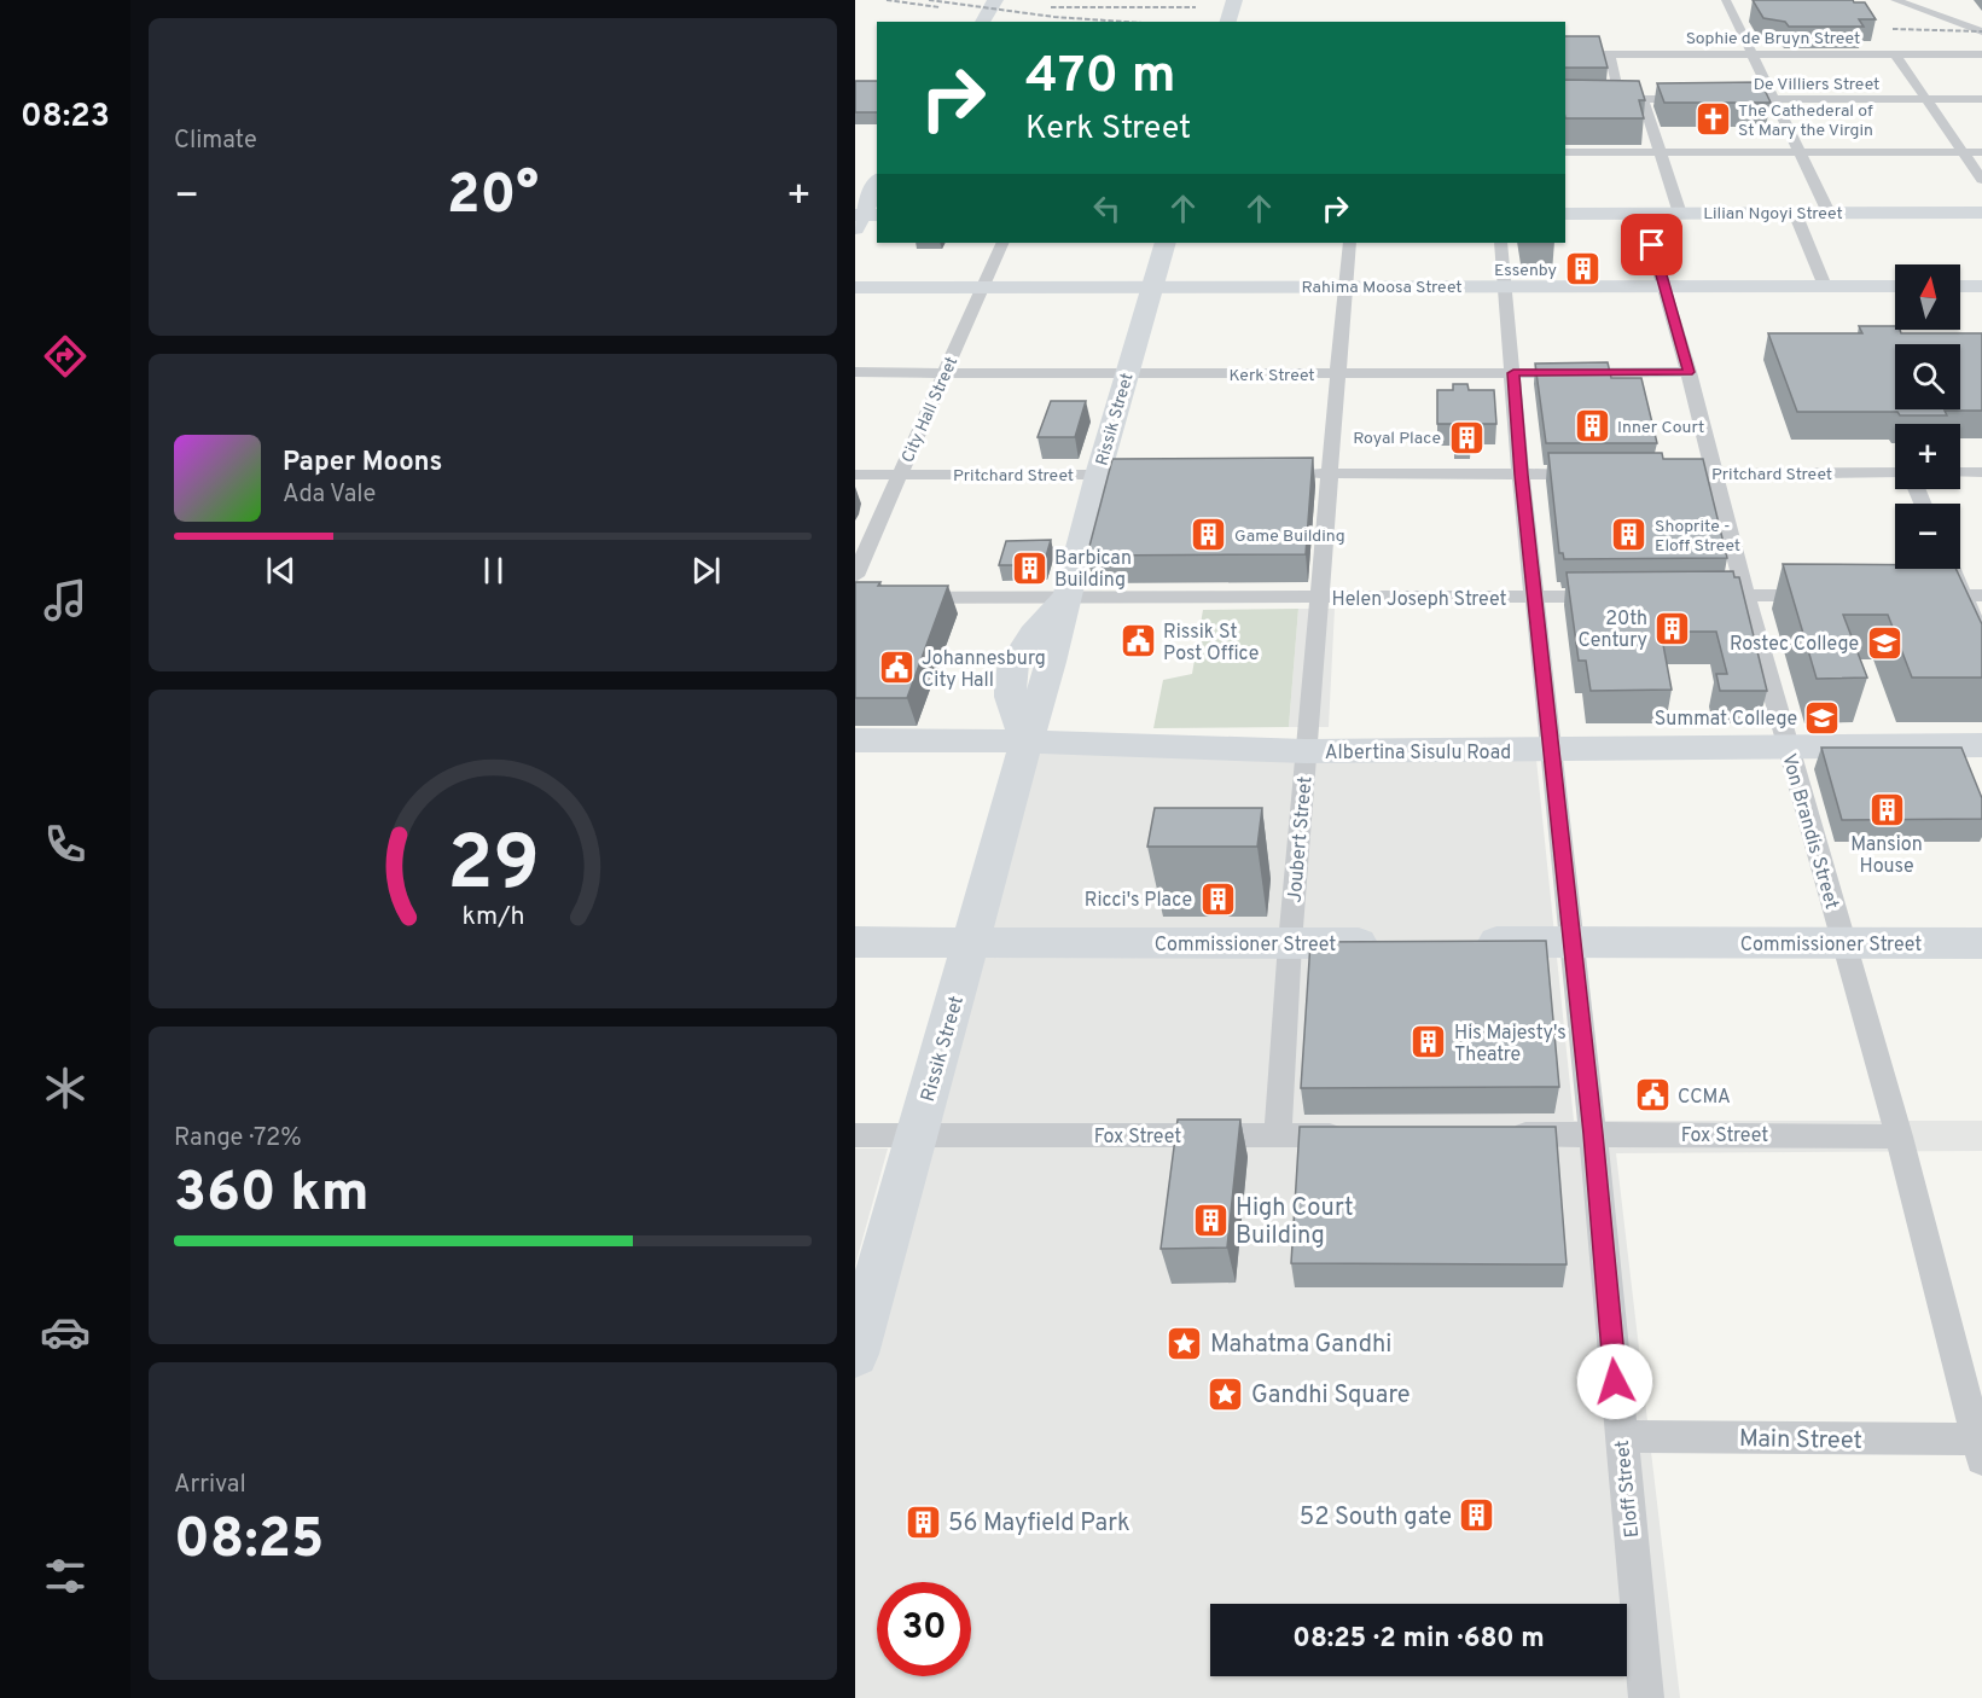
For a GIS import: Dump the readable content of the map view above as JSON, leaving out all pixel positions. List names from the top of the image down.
{
  "streets": {
    "main road": ["Rissik Street", "Albertina Sisulu Road", "Commissioner Street"],
    "street": [
      "Sophie de Bruyn Street",
      "De Villiers Street",
      "Lilian Ngoyi Street",
      "Rahima Moosa Street",
      "Kerk Street",
      "City Hall Street",
      "Pritchard Street",
      "Helen Joseph Street",
      "Von Brandis Street",
      "Joubert Street",
      "Fox Street",
      "Main Street",
      "Eloff Street"
    ]
  },
  "crossings": [
    ["Rahima Moosa Street", "City Hall Street"],
    ["Rahima Moosa Street", "Rissik Street"],
    ["Rahima Moosa Street", "Von Brandis Street"],
    ["Rahima Moosa Street", "Joubert Street"],
    ["Rahima Moosa Street", "Eloff Street"],
    ["Kerk Street", "City Hall Street"],
    ["Kerk Street", "Rissik Street"],
    ["Kerk Street", "Von Brandis Street"],
    ["Kerk Street", "Joubert Street"],
    ["Kerk Street", "Eloff Street"],
    ["City Hall Street", "Pritchard Street"],
    ["Rissik Street", "Pritchard Street"],
    ["Rissik Street", "Helen Joseph Street"],
    ["Rissik Street", "Albertina Sisulu Road"],
    ["Rissik Street", "Commissioner Street"],
    ["Rissik Street", "Fox Street"],
    ["Pritchard Street", "Von Brandis Street"],
    ["Helen Joseph Street", "Joubert Street"],
    ["Helen Joseph Street", "Eloff Street"],
    ["Albertina Sisulu Road", "Von Brandis Street"],
    ["Albertina Sisulu Road", "Joubert Street"],
    ["Albertina Sisulu Road", "Eloff Street"],
    ["Von Brandis Street", "Commissioner Street"],
    ["Von Brandis Street", "Fox Street"],
    ["Von Brandis Street", "Main Street"],
    ["Joubert Street", "Commissioner Street"],
    ["Joubert Street", "Fox Street"],
    ["Commissioner Street", "Eloff Street"],
    ["Fox Street", "Eloff Street"],
    ["Main Street", "Eloff Street"]
  ],
  "places": {
    "church": ["The Cathederal of St Mary the Virgin"],
    "building": [
      "Essenby",
      "Inner Court",
      "Royal Place",
      "Game Building",
      "Shoprite - Eloff Street",
      "Barbican Building",
      "20th Century",
      "Mansion House",
      "Ricci's Place",
      "His Majesty's Theatre",
      "High Court Building",
      "52 South gate",
      "56 Mayfield Park"
    ],
    "public building": ["Rissik St Post Office", "Johannesburg City Hall", "CCMA"],
    "school or university": ["Rostec College", "Summat College"],
    "place": ["Mahatma Gandhi", "Gandhi Square"]
  },
  "north": "top",
  "page": {
    "tabs": "08:23",
    "tile": [
      "Climate",
      ["Range · 72%", "360 km"],
      ["Arrival", "08:25"]
    ],
    "turn": ["470 m", "Kerk Street"],
    "heat": ["−", "20°", "+"],
    "map_buttons": ["+", "−"],
    "song": ["Paper Moons", "Ada Vale"],
    "limit": "30",
    "trip": "08:25 · 2 min · 680 m",
    "gauge": ["29", "km/h"]
  }
}
